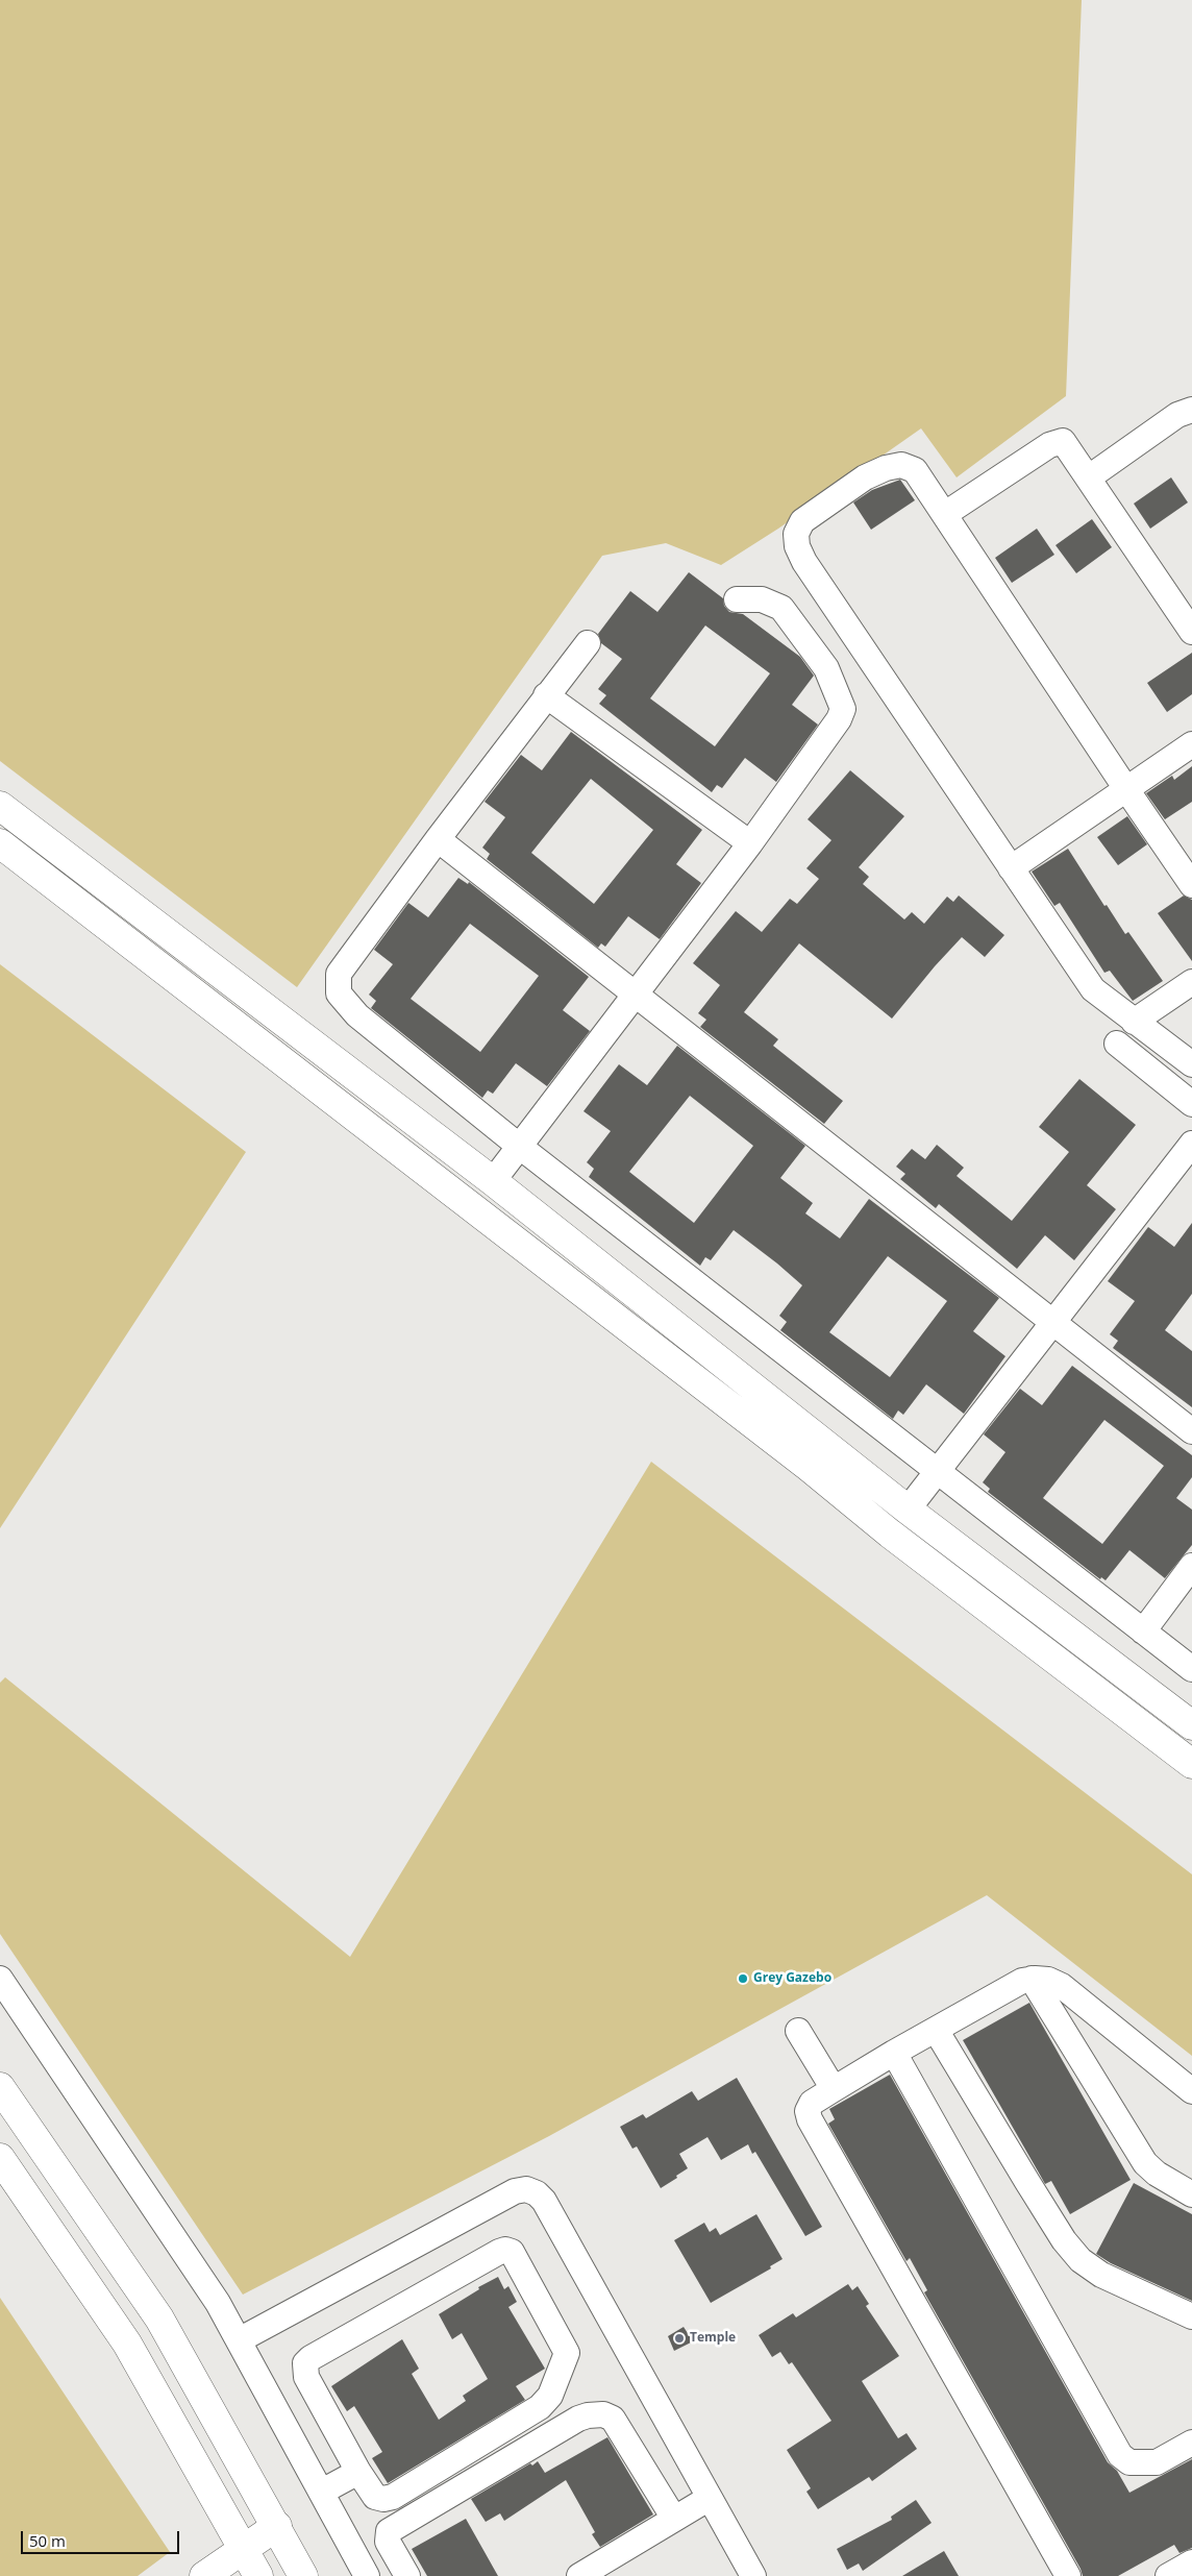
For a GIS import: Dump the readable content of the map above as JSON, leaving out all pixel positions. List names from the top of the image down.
{
  "places": ["Grey Gazebo", "Temple"],
  "scale_bar": "50 m"
}
